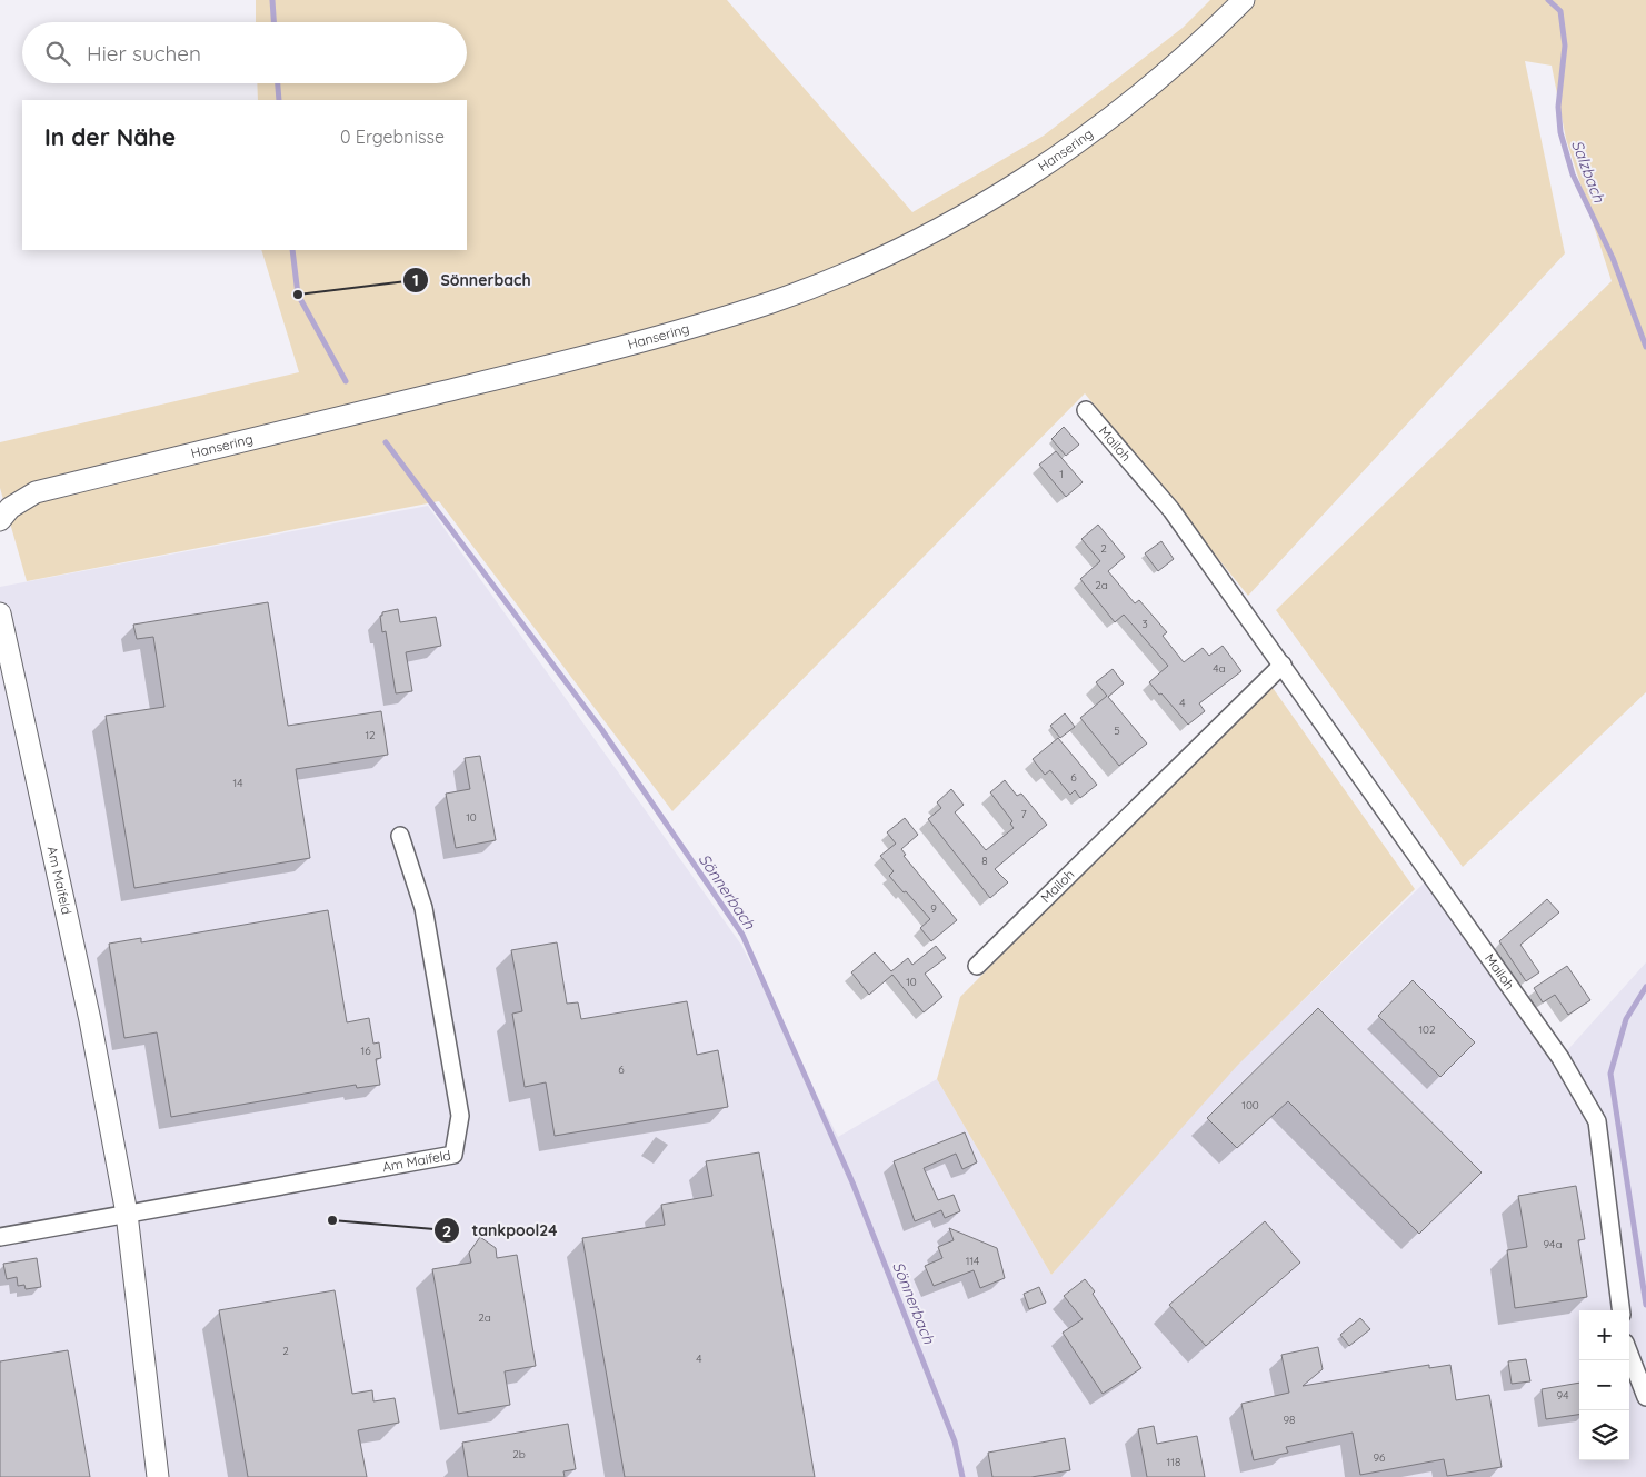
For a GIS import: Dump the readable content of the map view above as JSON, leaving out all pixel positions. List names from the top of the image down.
{
  "streets": {
    "street": ["Hansering", "Mailoh", "Am Maifeld"]
  },
  "water": ["Salzbach", "Sönnerbach"],
  "places": ["Sönnerbach", "tankpool24"],
  "house_numbers": [
    "1",
    "2",
    "2a",
    "3",
    "4a",
    "4",
    "5",
    "12",
    "6",
    "14",
    "7",
    "10",
    "8",
    "9",
    "10",
    "102",
    "16",
    "6",
    "100",
    "94a",
    "114",
    "2a",
    "2",
    "4",
    "94",
    "98",
    "2b",
    "96",
    "118"
  ],
  "page": {
    "search": "Hier suchen",
    "heading": ["In der Nähe", "0 Ergebnisse"],
    "map_buttons": ["+", "−"]
  }
}
